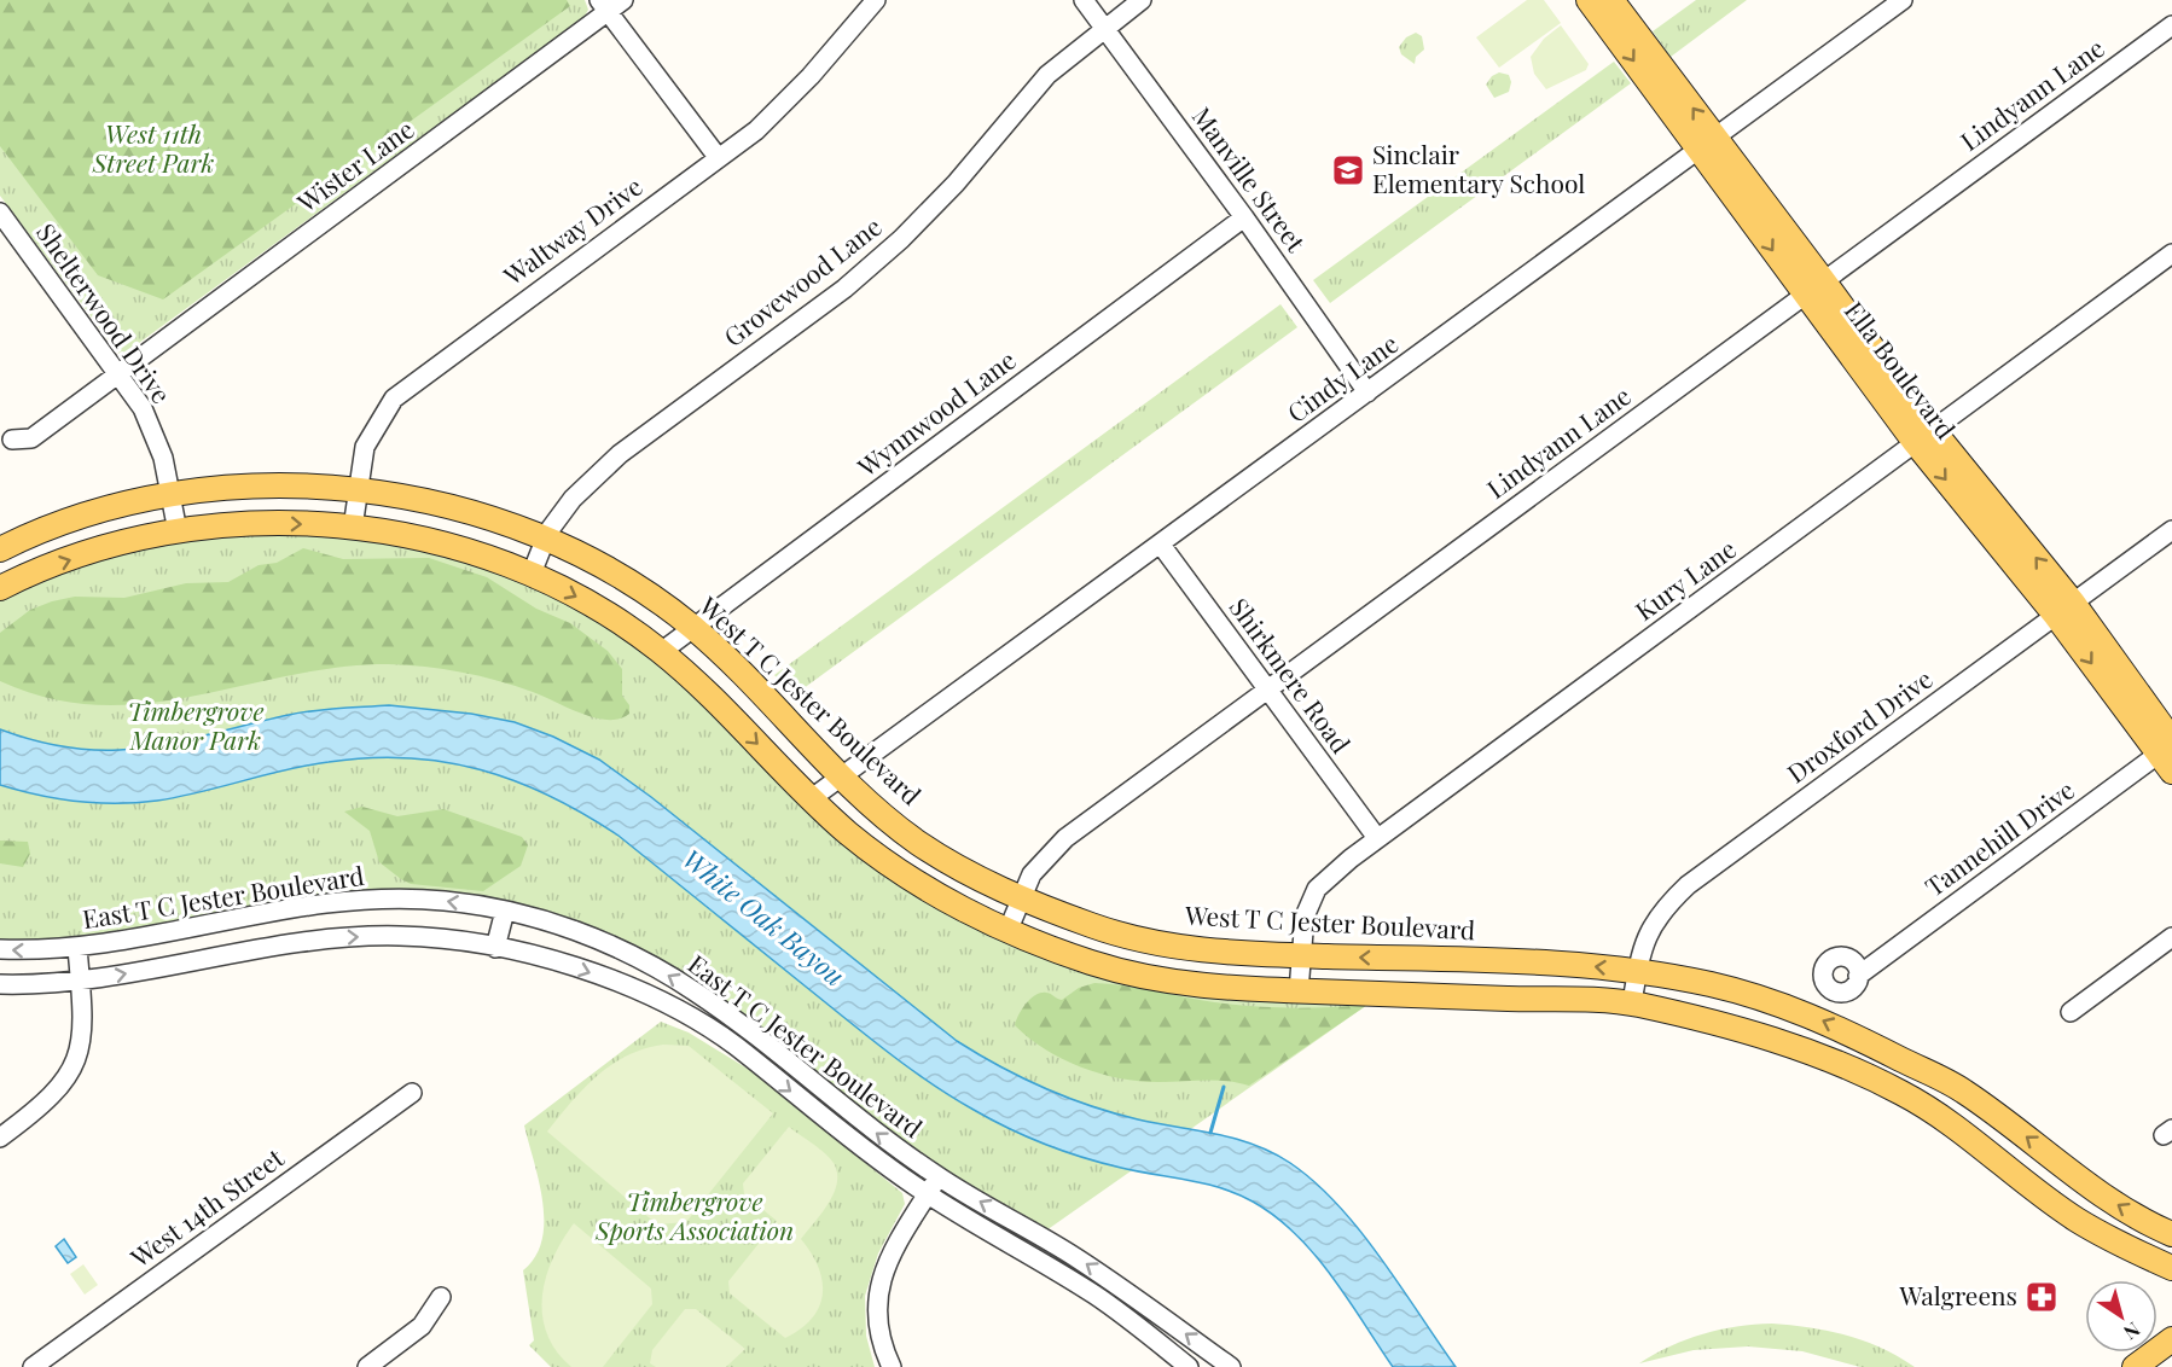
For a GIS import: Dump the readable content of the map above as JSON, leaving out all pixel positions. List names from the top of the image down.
{
  "streets": {
    "main road": ["Ella Boulevard", "West T C Jester Boulevard"],
    "street": [
      "Lindyann Lane",
      "Wister Lane",
      "Manville Street",
      "Waltway Drive",
      "Grovewood Lane",
      "Shelterwood Drive",
      "Cindy Lane",
      "Wynnwood Lane",
      "Kury Lane",
      "Shirkmere Road",
      "Droxford Drive",
      "Tannehill Drive",
      "East T C Jester Boulevard",
      "West 14th Street"
    ]
  },
  "crossings": [
    ["Lindyann Lane", "Ella Boulevard"],
    ["Lindyann Lane", "Shirkmere Road"],
    ["Lindyann Lane", "West T C Jester Boulevard"],
    ["Wister Lane", "Shelterwood Drive"],
    ["Manville Street", "Grovewood Lane"],
    ["Manville Street", "Cindy Lane"],
    ["Manville Street", "Wynnwood Lane"],
    ["Waltway Drive", "West T C Jester Boulevard"],
    ["Grovewood Lane", "West T C Jester Boulevard"],
    ["Shelterwood Drive", "West T C Jester Boulevard"],
    ["Ella Boulevard", "Cindy Lane"],
    ["Ella Boulevard", "Kury Lane"],
    ["Ella Boulevard", "Droxford Drive"],
    ["Ella Boulevard", "Tannehill Drive"],
    ["Cindy Lane", "Shirkmere Road"],
    ["Cindy Lane", "West T C Jester Boulevard"],
    ["Wynnwood Lane", "West T C Jester Boulevard"],
    ["Kury Lane", "Shirkmere Road"],
    ["Kury Lane", "West T C Jester Boulevard"],
    ["West T C Jester Boulevard", "Droxford Drive"]
  ],
  "water": ["White Oak Bayou"],
  "parks": ["West 11th Street Park", "Timbergrove Manor Park", "Timbergrove Sports Association"],
  "places": {
    "school or university": ["Sinclair Elementary School"],
    "pharmacy": ["Walgreens"]
  },
  "north": "bottom right"
}
